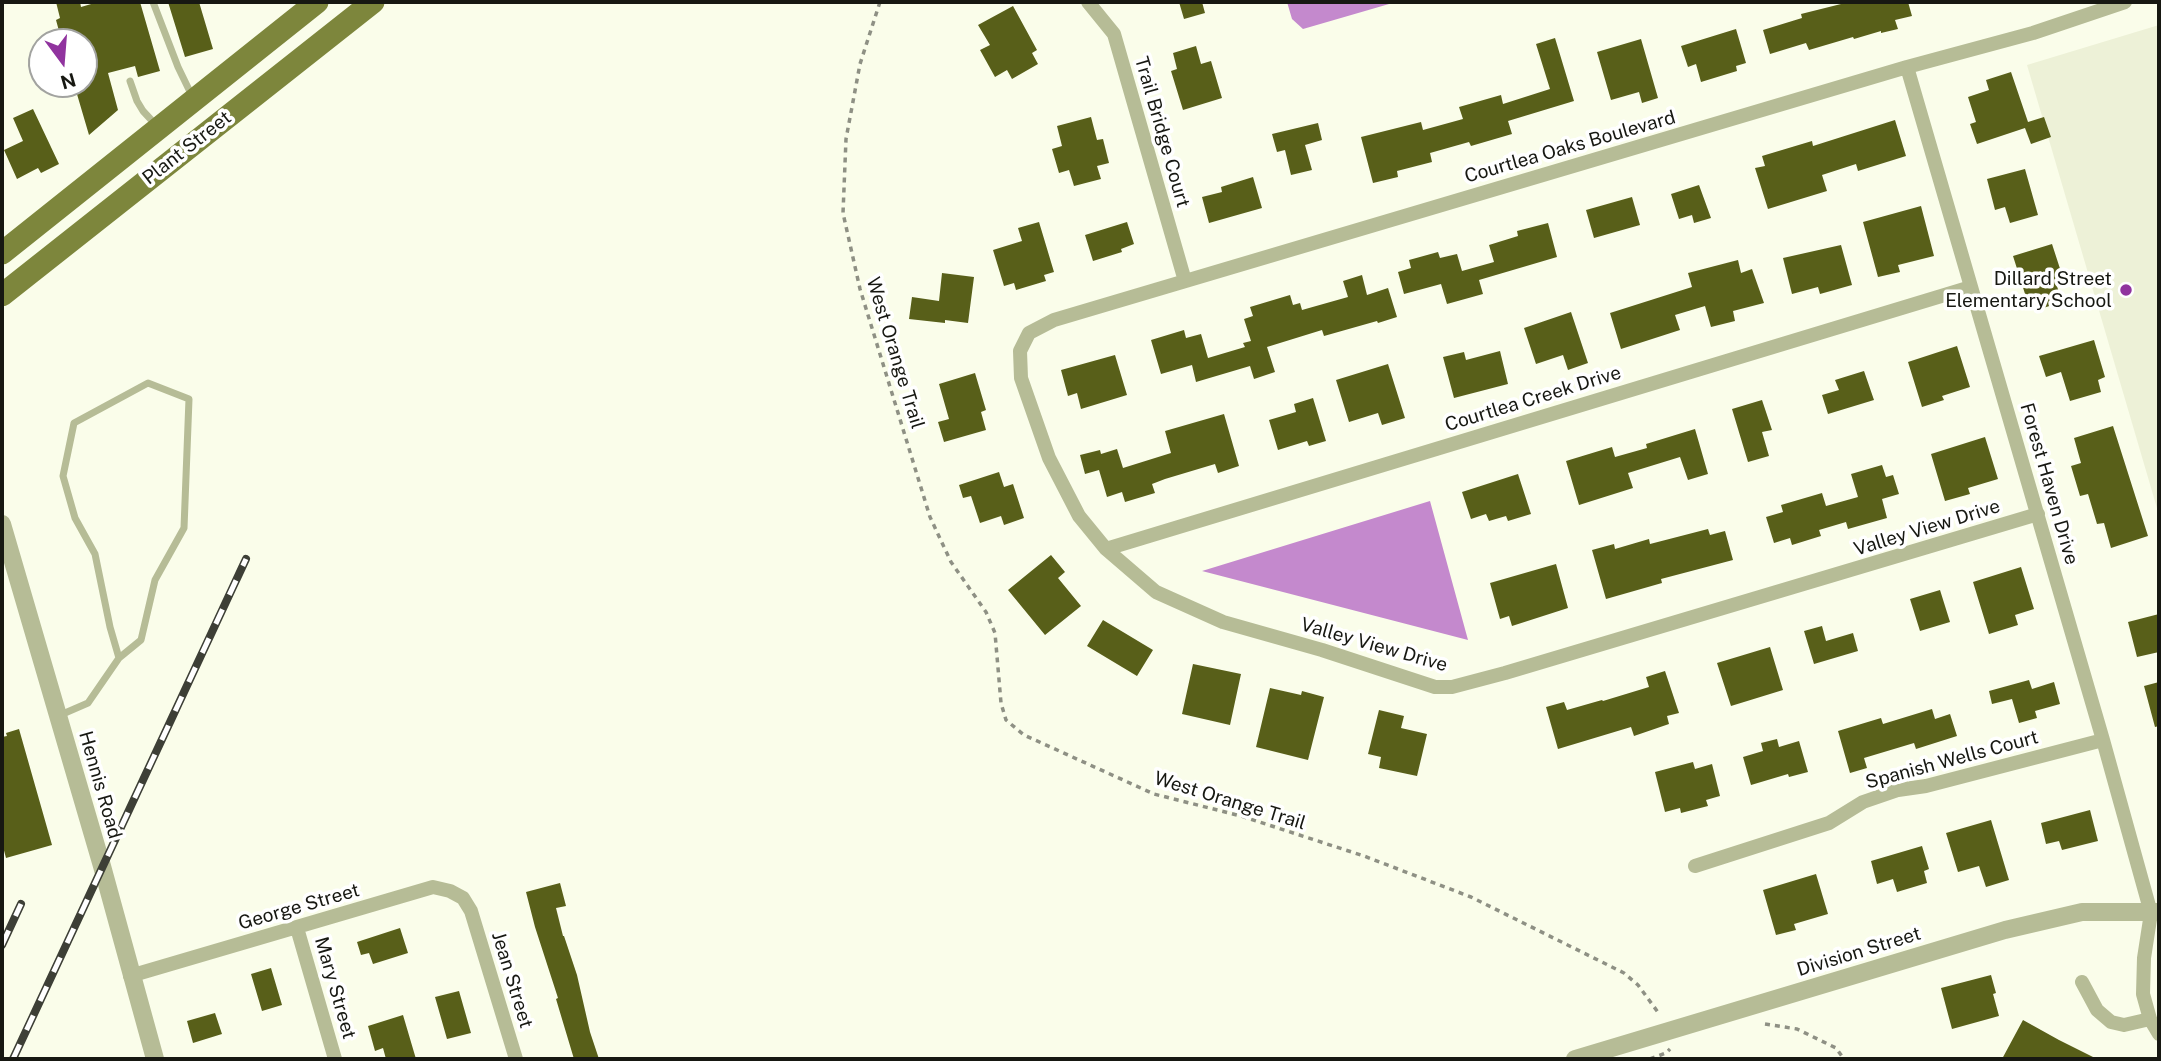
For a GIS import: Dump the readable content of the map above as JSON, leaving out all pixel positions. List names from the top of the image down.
{
  "streets": {
    "main road": ["Plant Street"],
    "street": [
      "Trail Bridge Court",
      "Courtlea Oaks Boulevard",
      "Courtlea Creek Drive",
      "Forest Haven Drive",
      "Valley View Drive",
      "Spanish Wells Court",
      "Hennis Road",
      "George Street",
      "Division Street",
      "Jean Street",
      "Mary Street"
    ],
    "path": ["West Orange Trail"]
  },
  "crossings": [
    ["Trail Bridge Court", "Courtlea Oaks Boulevard"],
    ["Courtlea Oaks Boulevard", "Forest Haven Drive"],
    ["Courtlea Oaks Boulevard", "Valley View Drive"],
    ["Courtlea Creek Drive", "Forest Haven Drive"],
    ["Courtlea Creek Drive", "Valley View Drive"],
    ["Forest Haven Drive", "Valley View Drive"],
    ["Forest Haven Drive", "Spanish Wells Court"],
    ["Forest Haven Drive", "Division Street"],
    ["Hennis Road", "George Street"],
    ["George Street", "Jean Street"],
    ["George Street", "Mary Street"]
  ],
  "places": ["Dillard Street Elementary School"],
  "north": "bottom"
}
